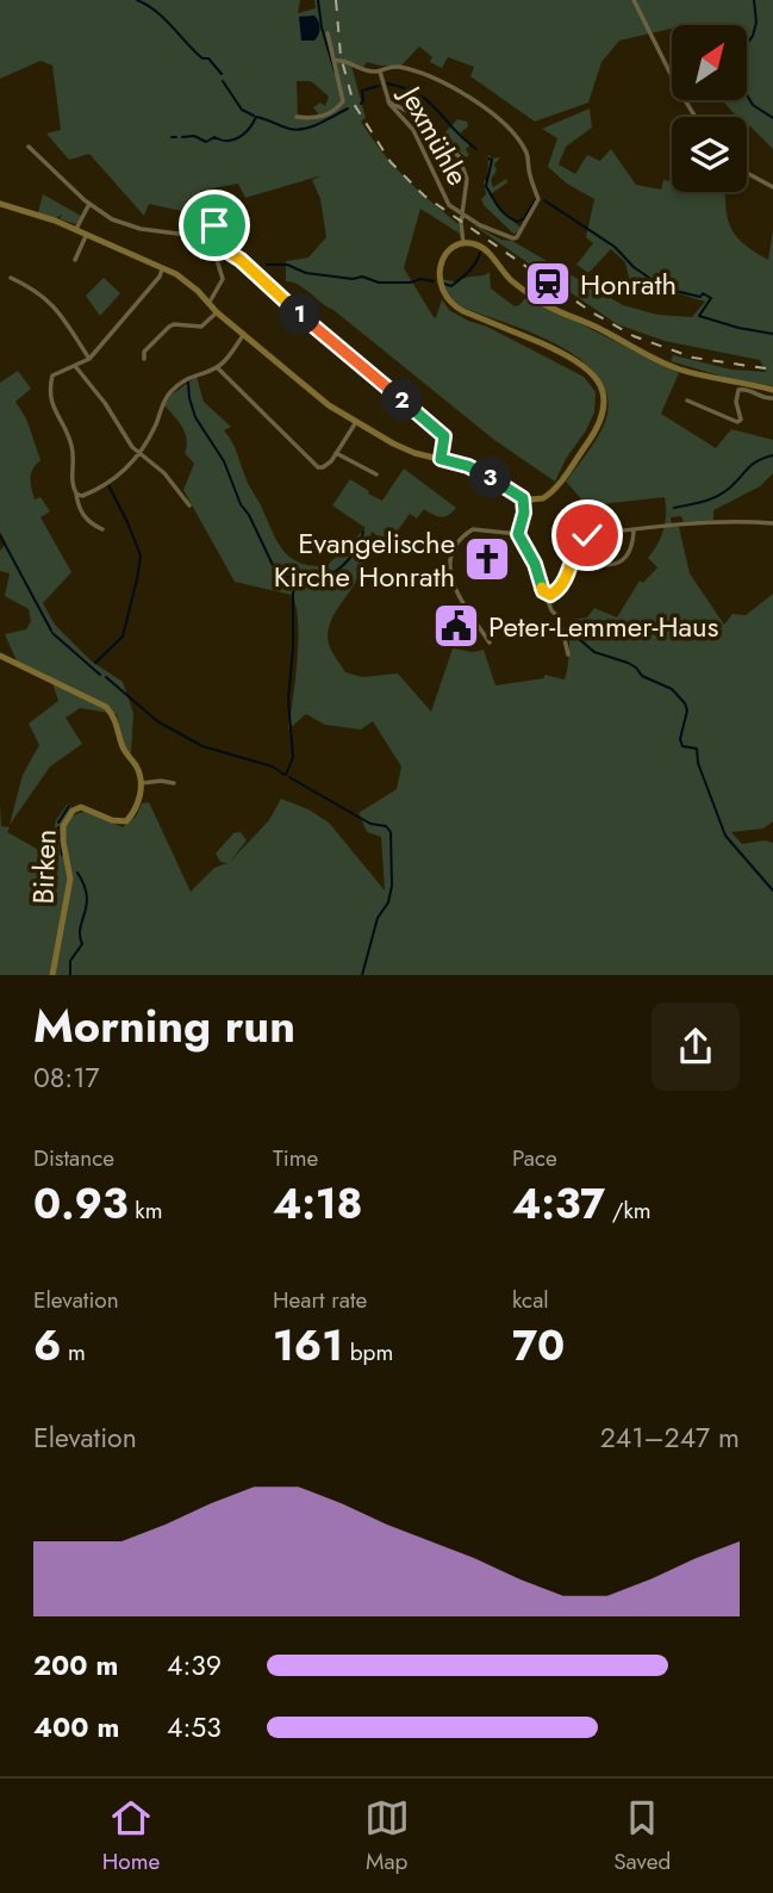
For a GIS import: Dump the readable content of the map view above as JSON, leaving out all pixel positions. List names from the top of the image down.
{
  "streets": {
    "street": ["Jexmühle", "Birken"]
  },
  "places": {
    "station": ["Honrath"],
    "church": ["Evangelische Kirche Honrath"],
    "public building": ["Peter-Lemmer-Haus"]
  },
  "north": "top right",
  "page": {
    "pins": ["1", "2", "3"],
    "heading": ["Morning run", "08:17"],
    "stats": [
      ["Distance", "0.93 km"],
      ["Time", "4:18"],
      ["Pace", "4:37 /km"],
      ["Elevation", "6 m"],
      ["Heart rate", "161 bpm"],
      ["kcal", "70"]
    ],
    "chart": ["Elevation", "241–247 m"],
    "list": [
      {
        "name": "200 m",
        "note": "4:39"
      },
      {
        "name": "400 m",
        "note": "4:53"
      }
    ],
    "tabs": ["Home", "Map", "Saved"]
  }
}
